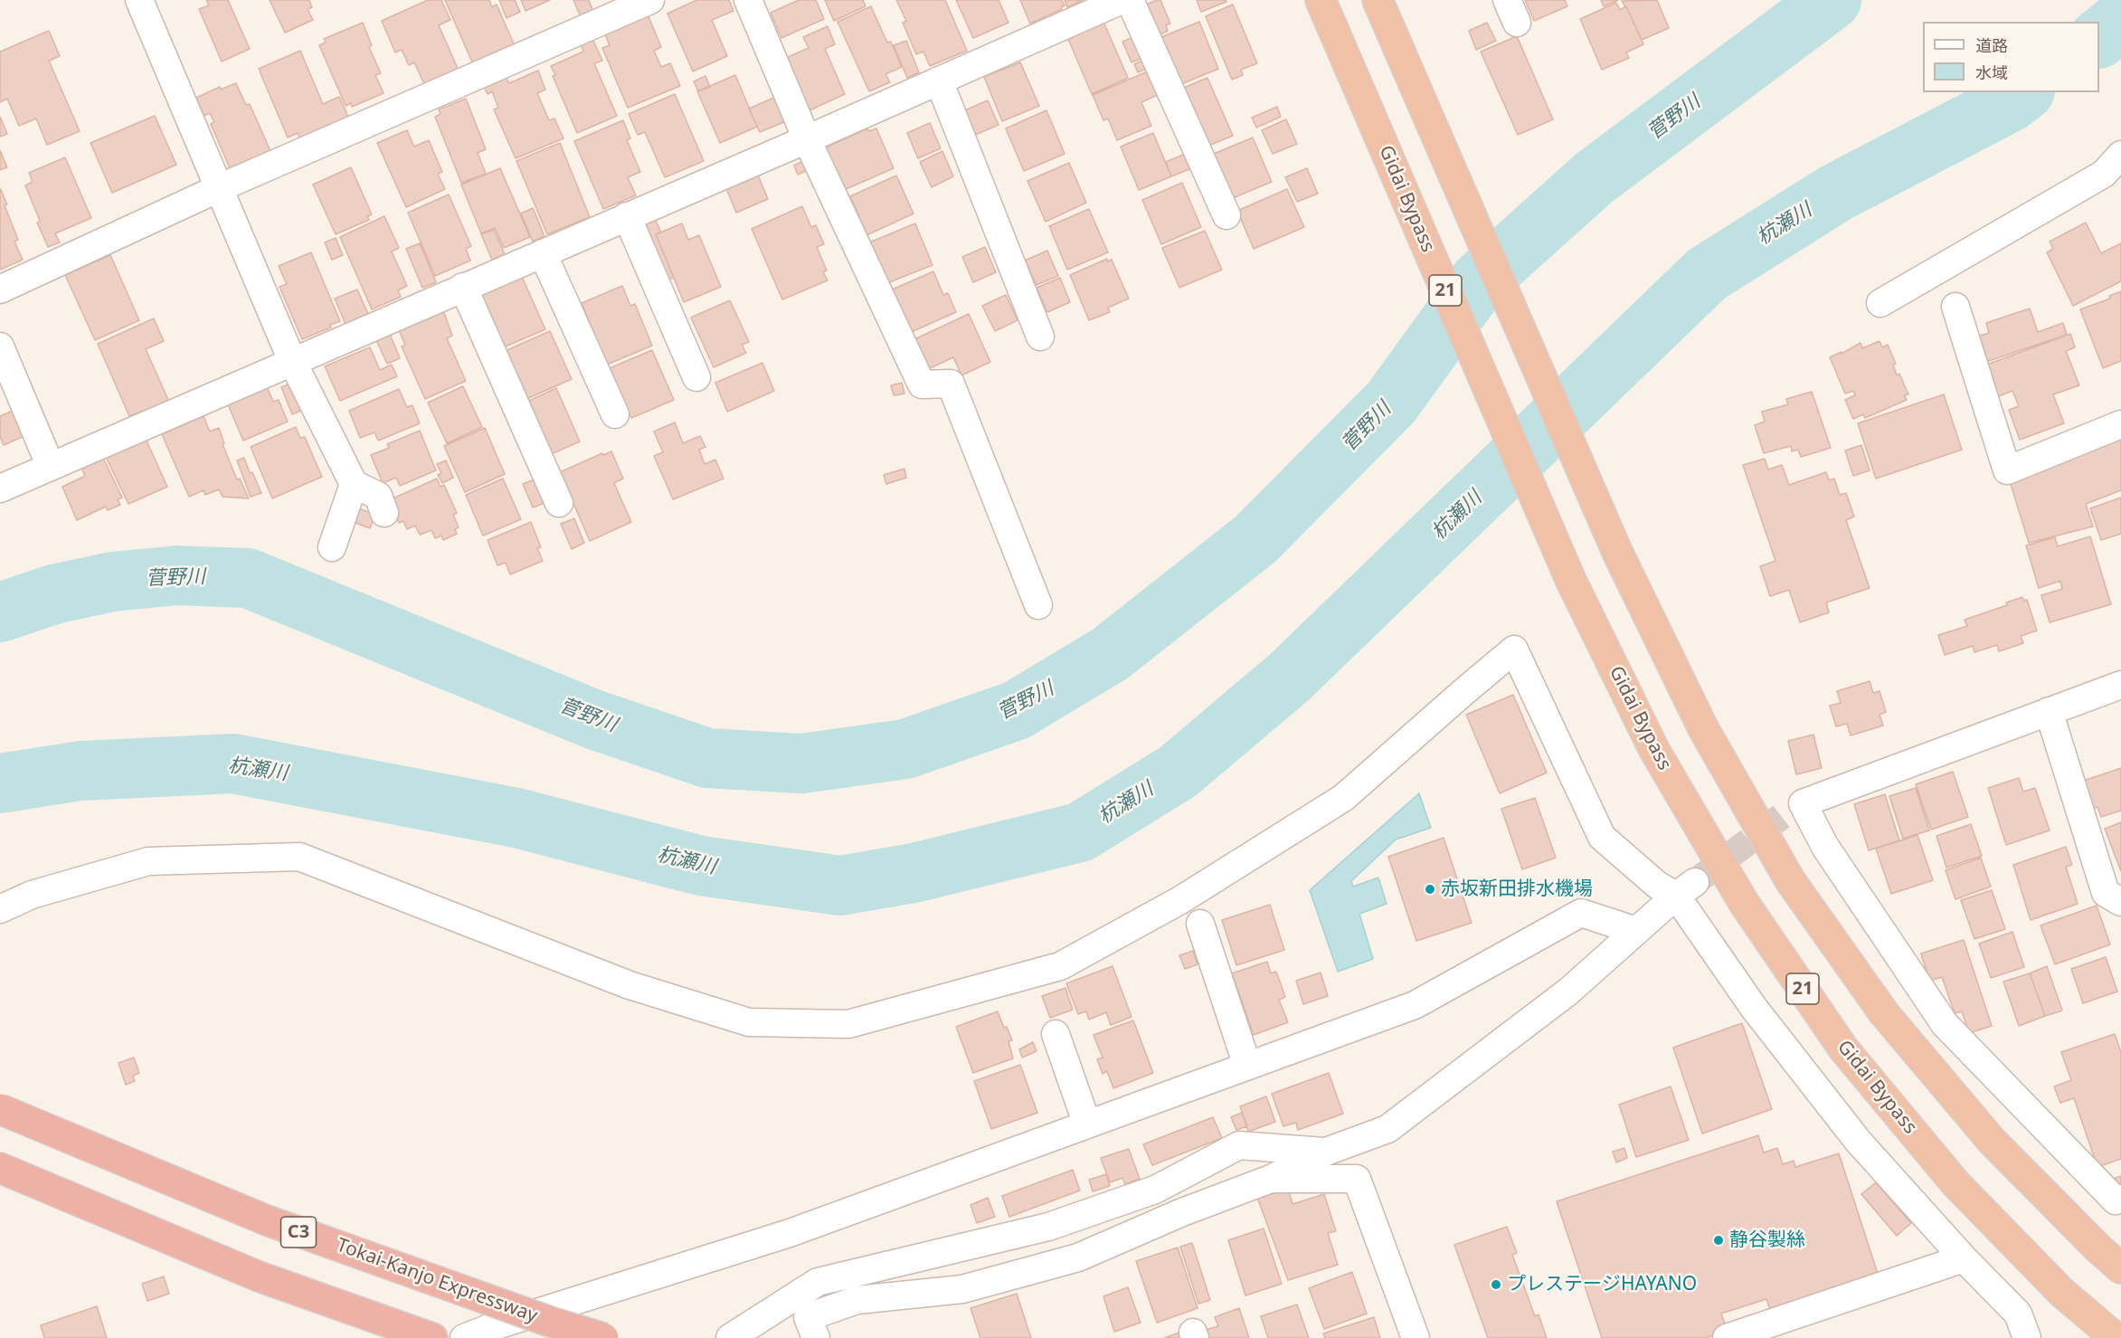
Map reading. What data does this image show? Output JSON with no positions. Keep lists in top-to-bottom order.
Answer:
{
  "streets": {
    "highway": [
      "Gidai Bypass",
      "21",
      "C3",
      "Tokai-Kanjo Expressway"
    ]
  },
  "water": ["菅野川", "杭瀬川"],
  "places": ["赤坂新田排水機場", "静谷製絲", "プレステージHAYANO"],
  "legend": ["道路", "水域"]
}
